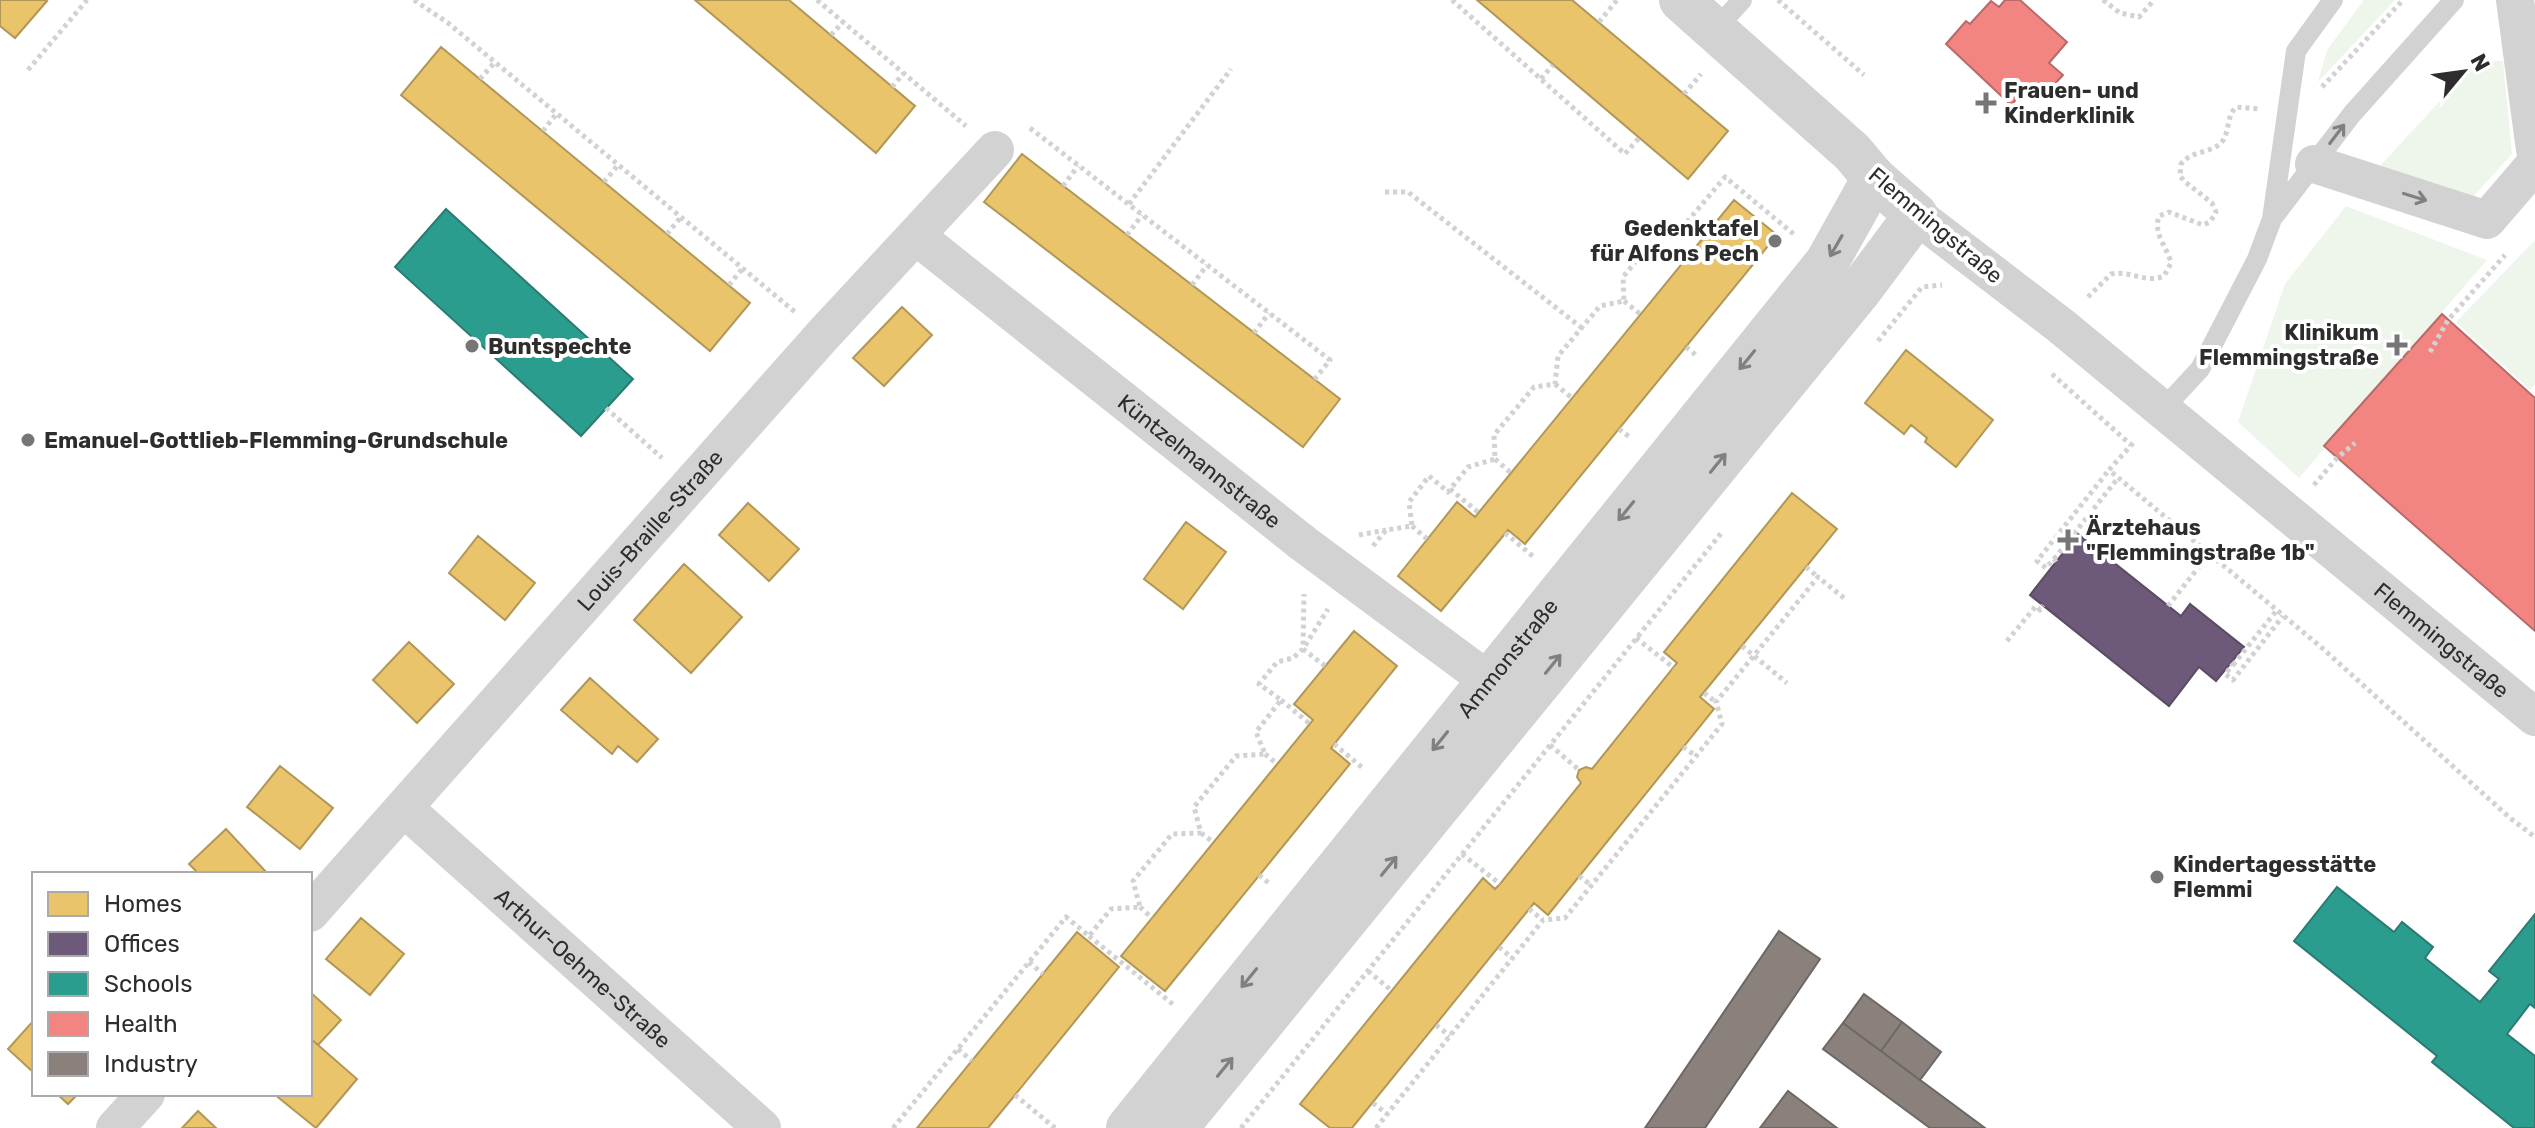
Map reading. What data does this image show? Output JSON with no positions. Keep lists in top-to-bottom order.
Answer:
{
  "streets": {
    "street": [
      "Flemmingstraße",
      "Küntzelmannstraße",
      "Louis-Braille-Straße",
      "Ammonstraße",
      "Arthur-Oehme-Straße"
    ]
  },
  "crossings": [
    ["Flemmingstraße", "Ammonstraße"],
    ["Küntzelmannstraße", "Louis-Braille-Straße"],
    ["Küntzelmannstraße", "Ammonstraße"],
    ["Louis-Braille-Straße", "Arthur-Oehme-Straße"]
  ],
  "places": {
    "health": ["Frauen- und Kinderklinik", "Klinikum Flemmingstraße", "Ärztehaus \"Flemmingstraße 1b\""],
    "other": [
      "Gedenktafel für Alfons Pech",
      "Buntspechte",
      "Emanuel-Gottlieb-Flemming-Grundschule",
      "Kindertagesstätte Flemmi"
    ]
  },
  "legend": [
    "Homes",
    "Offices",
    "Schools",
    "Health",
    "Industry"
  ],
  "north": "top right"
}
